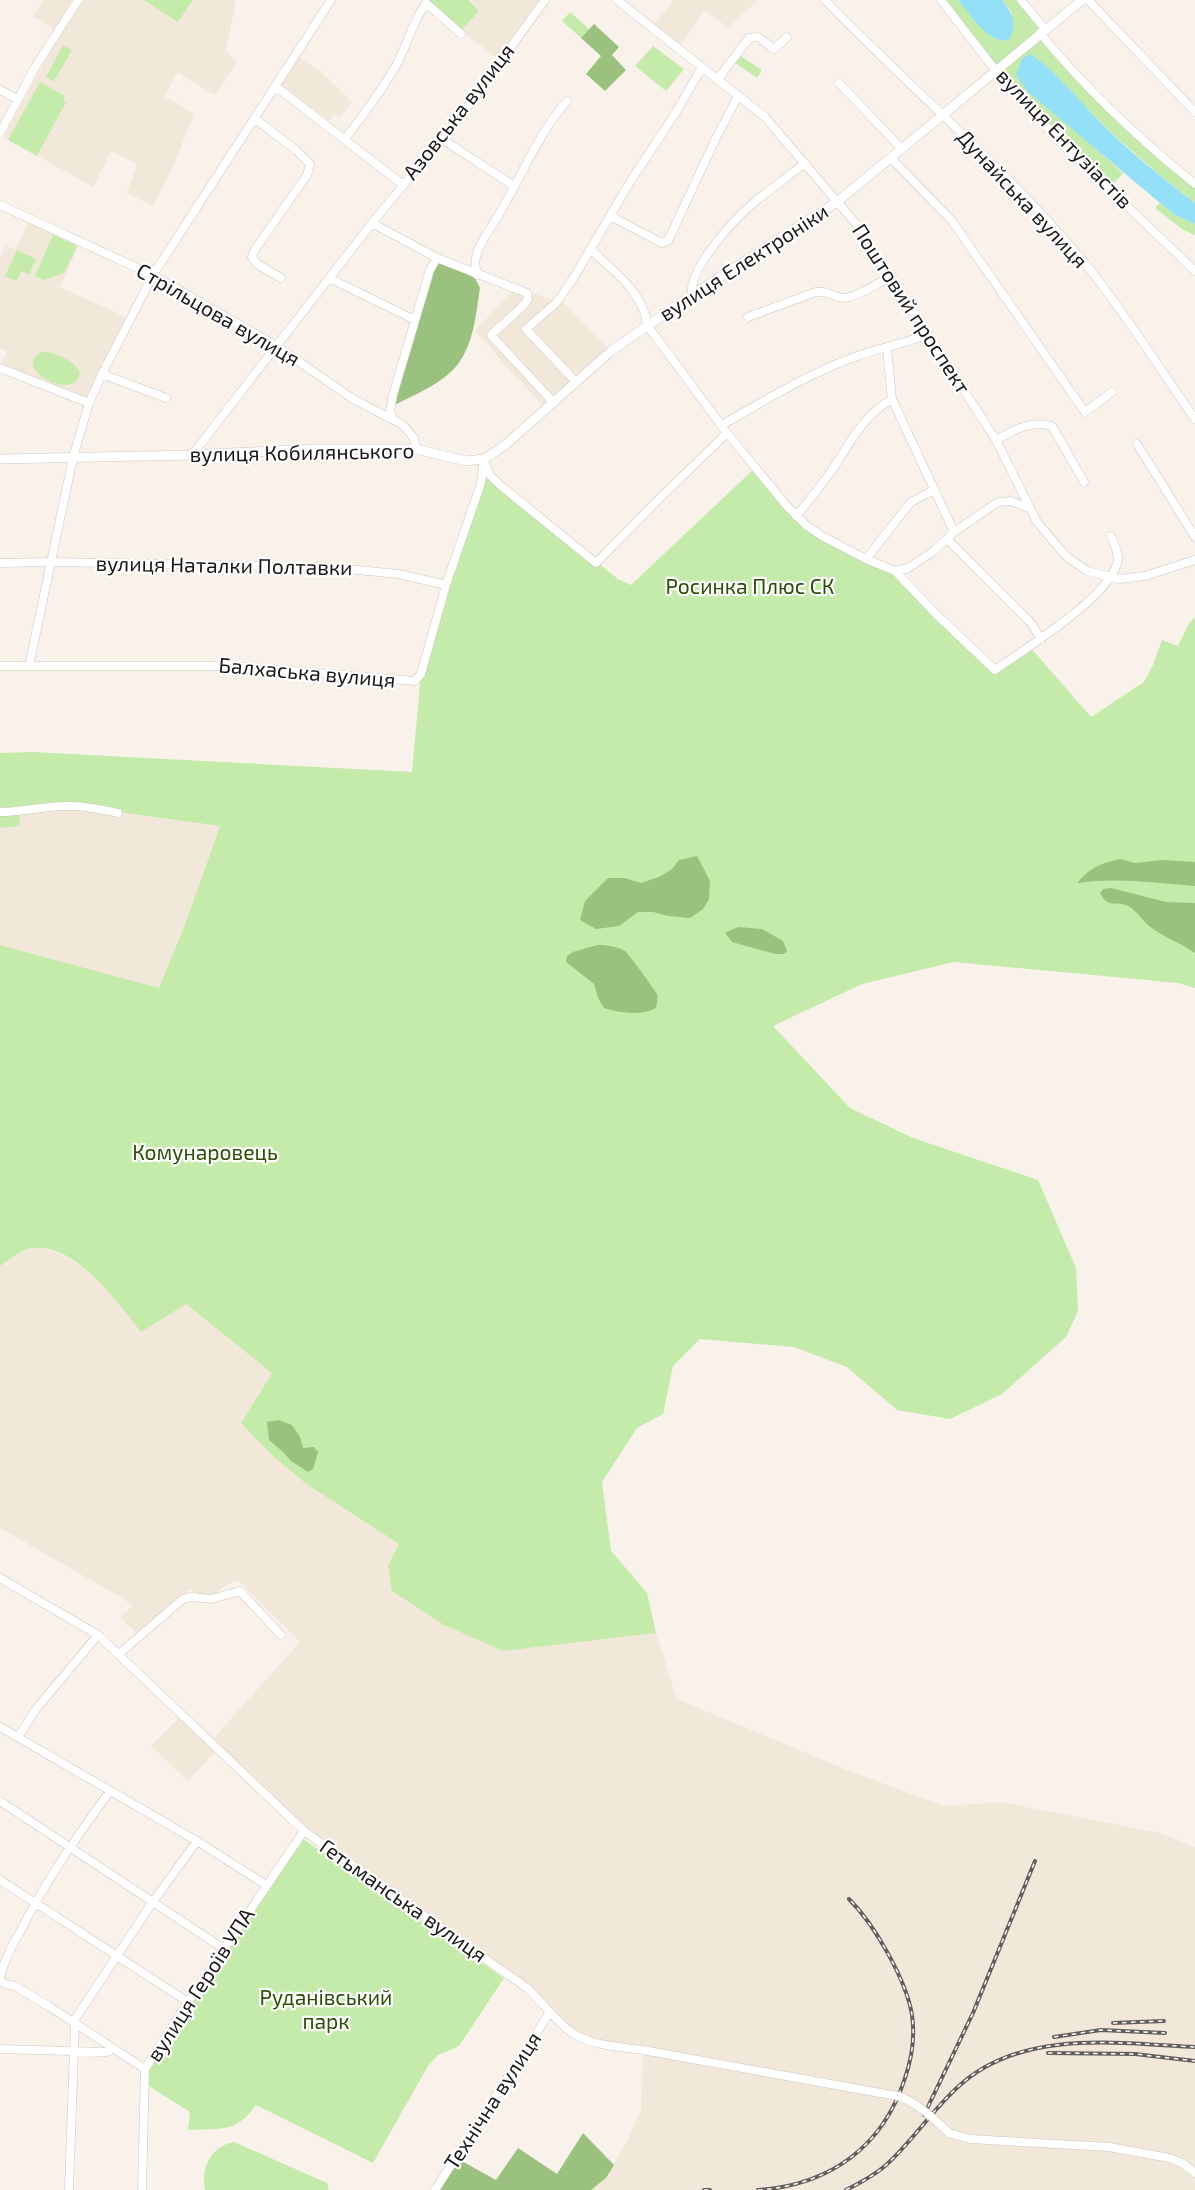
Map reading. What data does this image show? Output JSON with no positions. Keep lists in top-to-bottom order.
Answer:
{
  "streets": {
    "main road": ["вулиця Електроніки", "вулиця Кобилянського"],
    "street": [
      "Азовська вулиця",
      "вулиця Ентузіастів",
      "Дунайська вулиця",
      "Поштовий проспект",
      "Стрільцова вулиця",
      "вулиця Наталки Полтавки",
      "Балхаська вулиця",
      "Гетьманська вулиця",
      "вулиця Героїв УПА",
      "Технічна вулиця"
    ]
  },
  "crossings": [
    ["Азовська вулиця", "Стрільцова вулиця"],
    ["Азовська вулиця", "вулиця Кобилянського"],
    ["вулиця Ентузіастів", "вулиця Електроніки"],
    ["Дунайська вулиця", "вулиця Електроніки"],
    ["вулиця Електроніки", "Поштовий проспект"],
    ["вулиця Електроніки", "вулиця Кобилянського"],
    ["вулиця Електроніки", "Балхаська вулиця"],
    ["Стрільцова вулиця", "вулиця Кобилянського"],
    ["вулиця Кобилянського", "Балхаська вулиця"],
    ["вулиця Наталки Полтавки", "Балхаська вулиця"],
    ["Гетьманська вулиця", "вулиця Героїв УПА"],
    ["Гетьманська вулиця", "Технічна вулиця"]
  ],
  "parks": ["Росинка Плюс СК", "Комунаровець", "Руданівський парк"]
}
